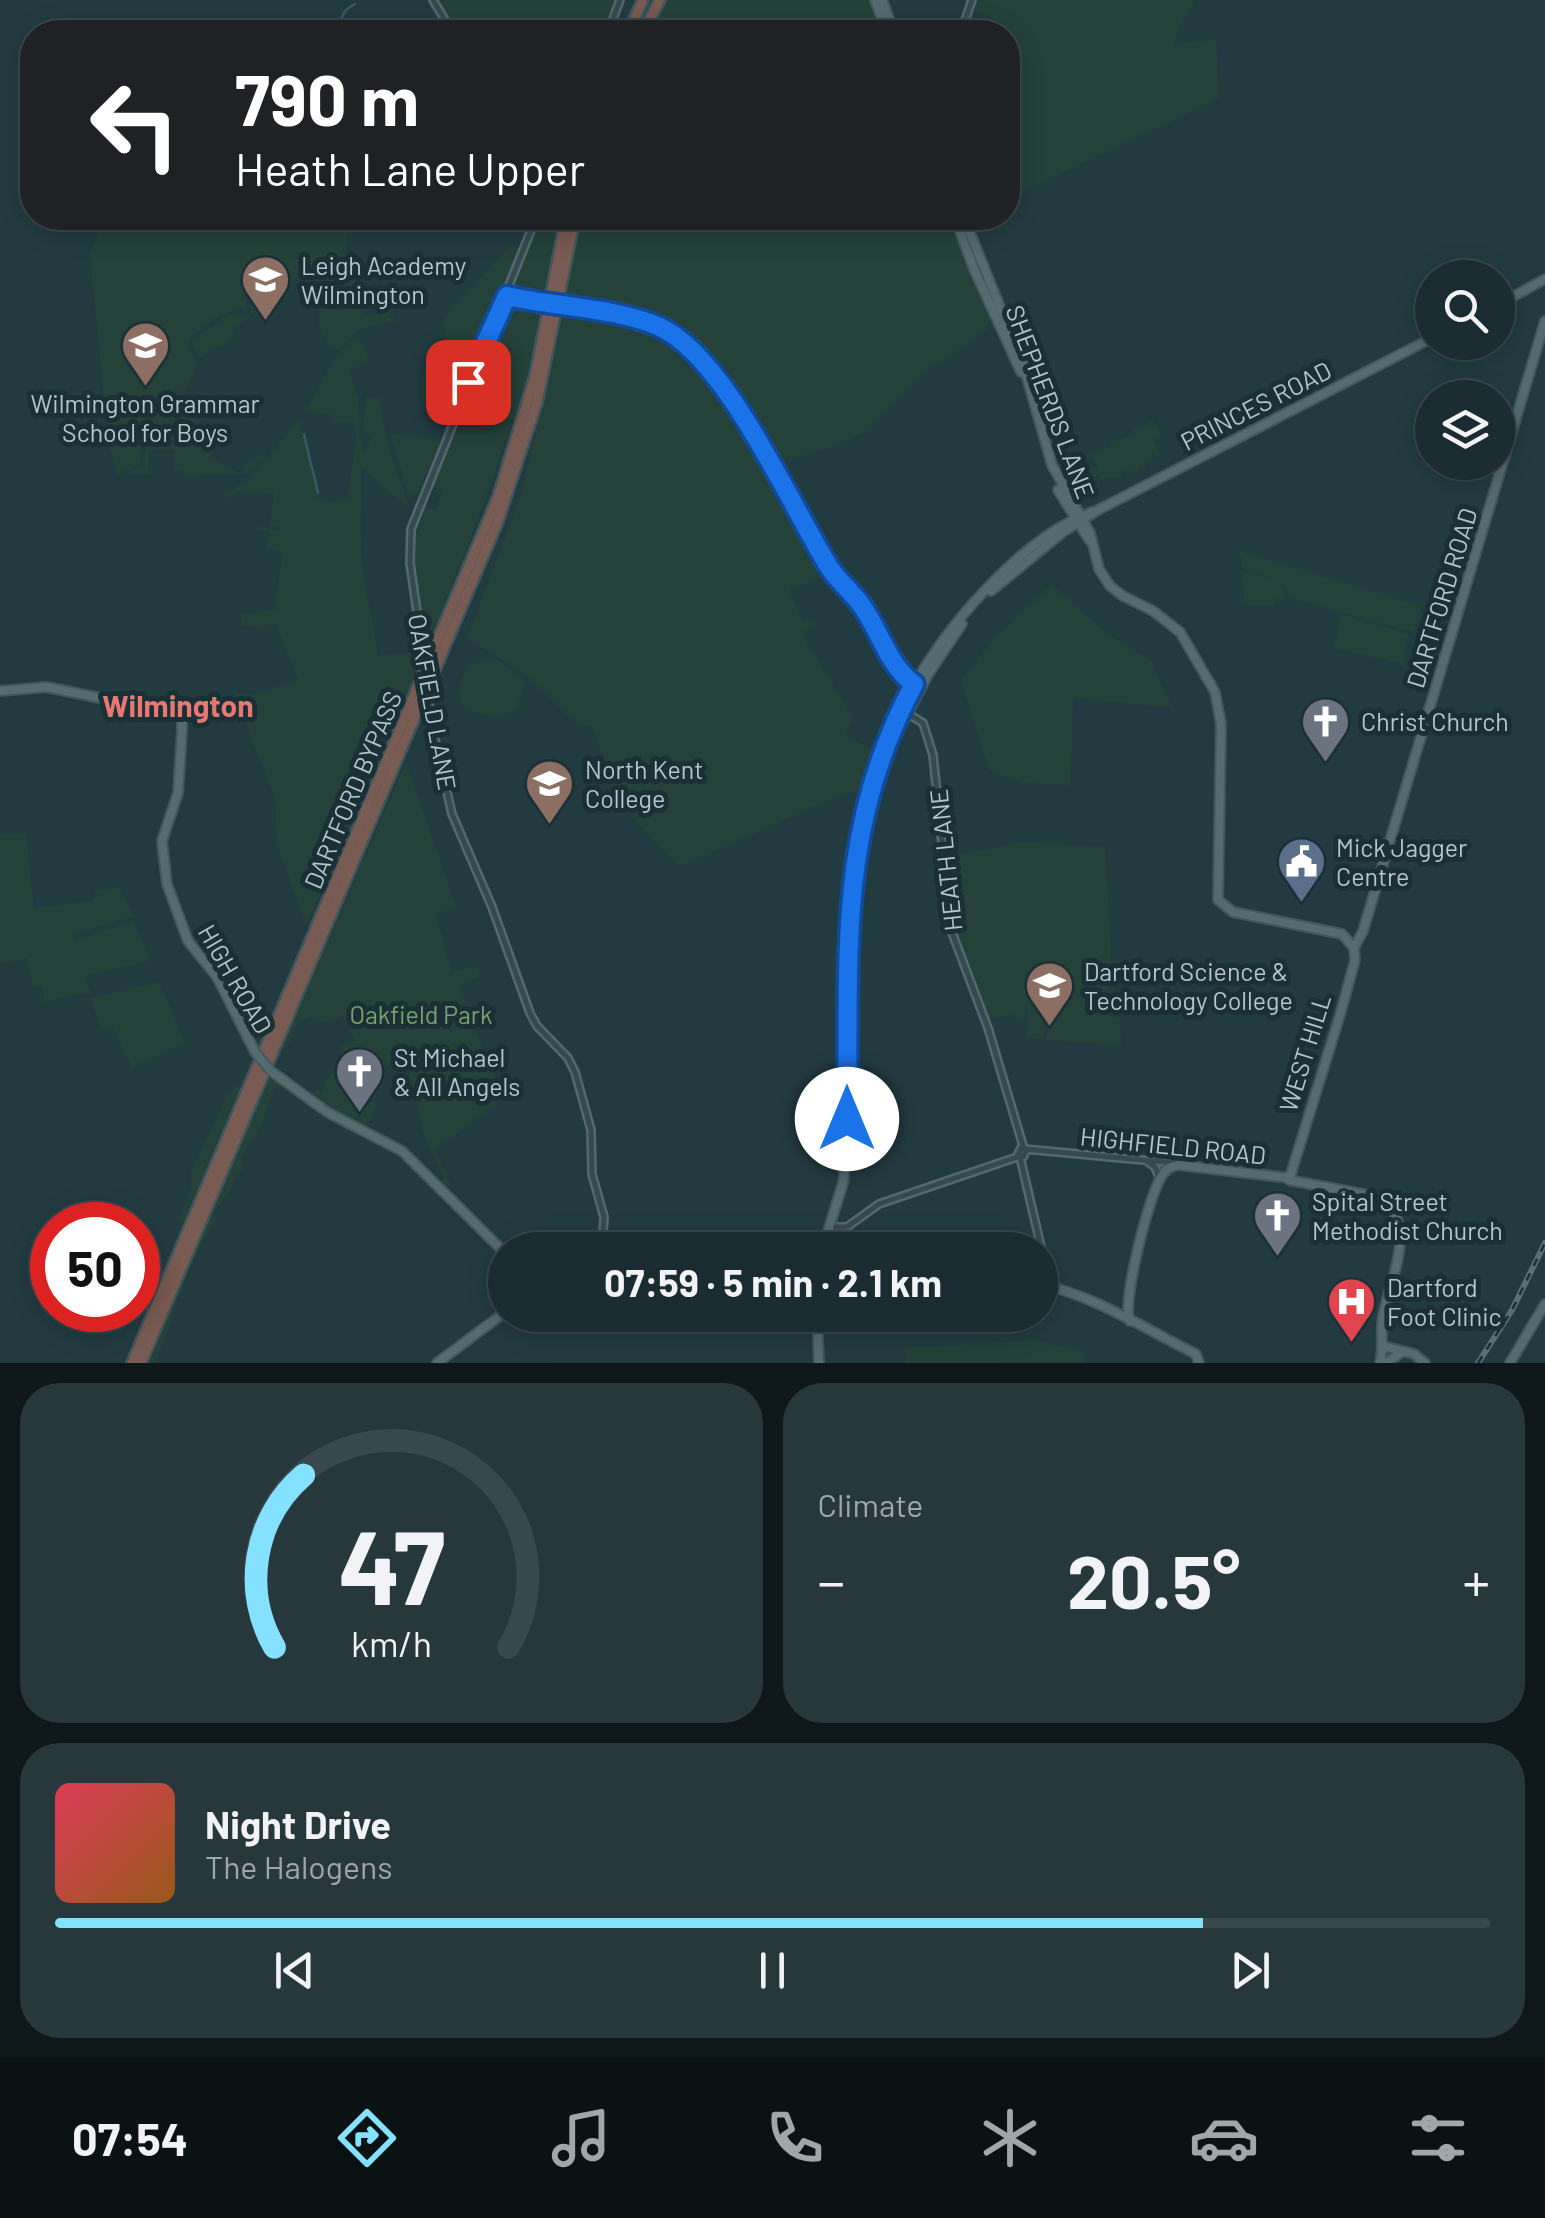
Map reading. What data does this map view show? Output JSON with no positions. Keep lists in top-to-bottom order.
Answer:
{
  "streets": {
    "highway": ["DARTFORD BYPASS"],
    "main road": [
      "SHEPHERDS LANE",
      "PRINCES ROAD",
      "DARTFORD ROAD",
      "HIGH ROAD",
      "WEST HILL",
      "HIGHFIELD ROAD"
    ],
    "street": ["OAKFIELD LANE", "HEATH LANE"]
  },
  "crossings": [
    ["SHEPHERDS LANE", "PRINCES ROAD"],
    ["SHEPHERDS LANE", "DARTFORD ROAD"],
    ["SHEPHERDS LANE", "WEST HILL"],
    ["PRINCES ROAD", "HEATH LANE"],
    ["DARTFORD ROAD", "WEST HILL"],
    ["HEATH LANE", "HIGHFIELD ROAD"],
    ["WEST HILL", "HIGHFIELD ROAD"]
  ],
  "districts": ["Wilmington"],
  "parks": ["Oakfield Park"],
  "places": {
    "school or university": [
      "Leigh Academy Wilmington",
      "Wilmington Grammar School for Boys",
      "North Kent College",
      "Dartford Science & Technology College"
    ],
    "church": ["Christ Church", "St Michael & All Angels", "Spital Street Methodist Church"],
    "public building": ["Mick Jagger Centre"],
    "hospital": ["Dartford Foot Clinic"]
  },
  "page": {
    "turn": ["790 m", "Heath Lane Upper"],
    "limit": "50",
    "trip": "07:59 · 5 min · 2.1 km",
    "tile": "Climate",
    "heat": ["−", "20.5°", "+"],
    "song": ["Night Drive", "The Halogens"],
    "tabs": "07:54",
    "gauge": ["47", "km/h"]
  }
}
